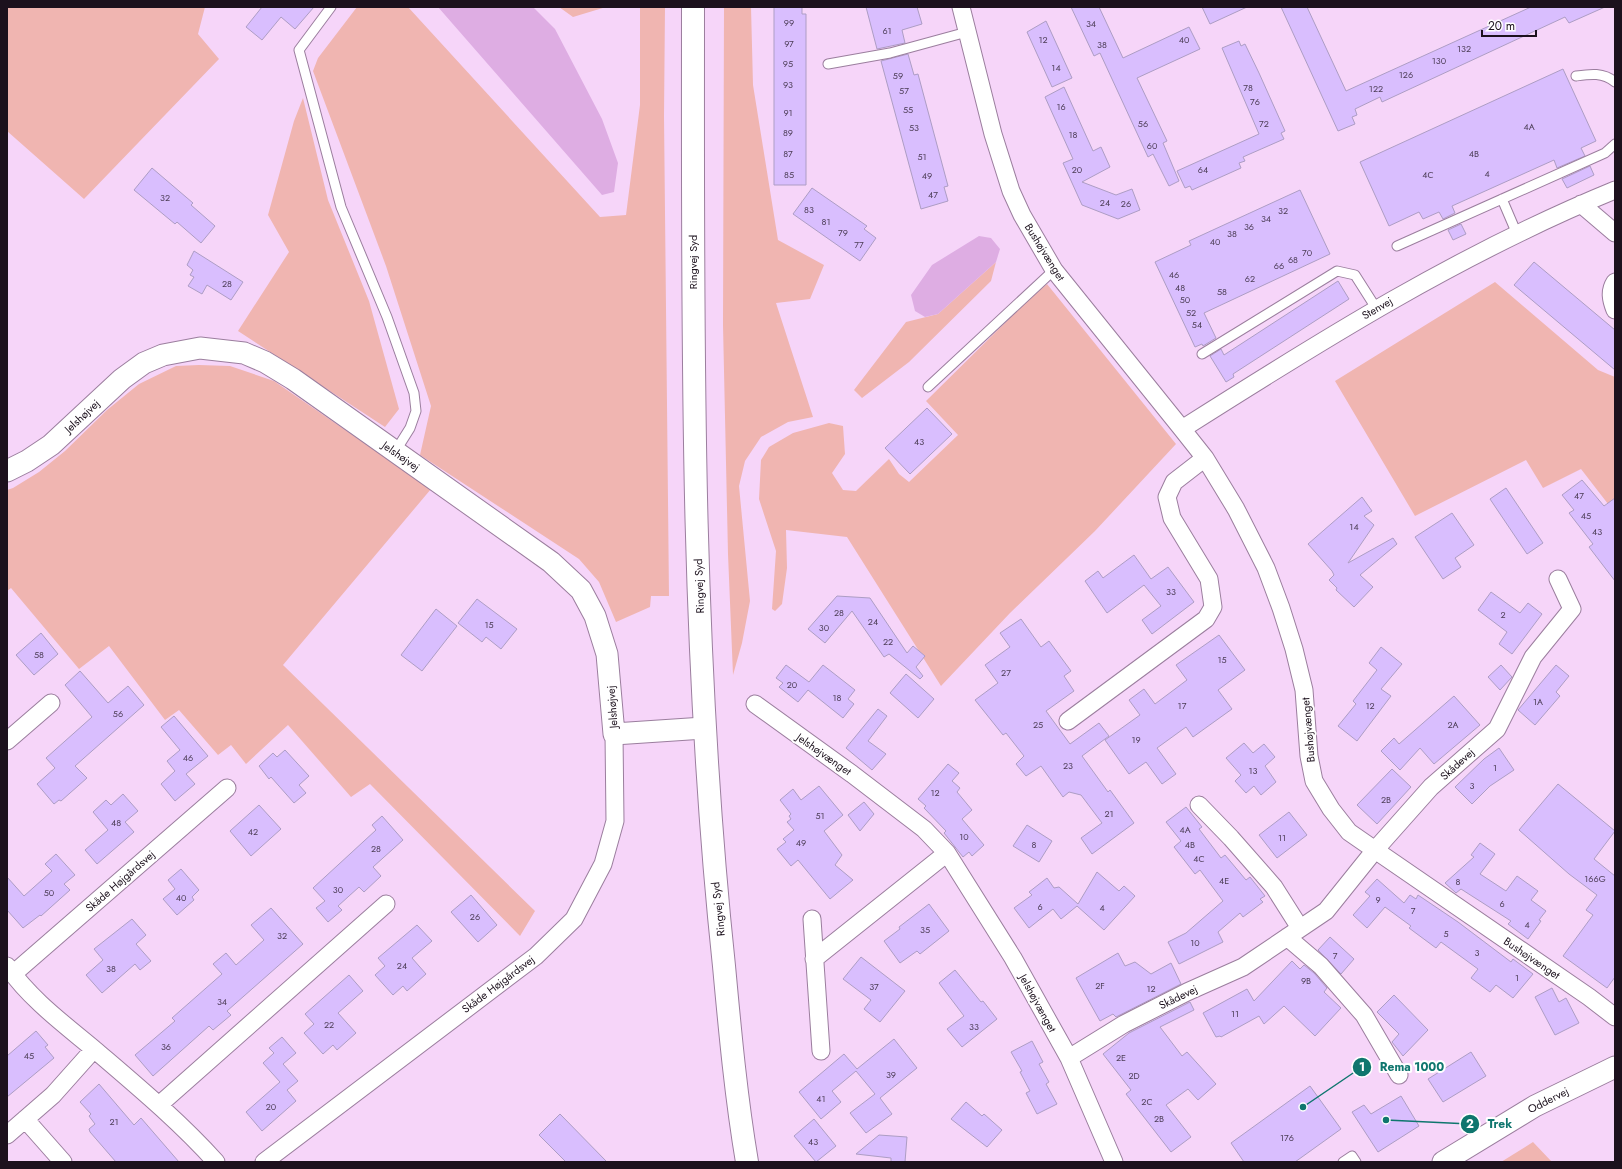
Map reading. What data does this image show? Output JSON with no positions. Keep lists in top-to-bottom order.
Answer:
{
  "streets": {
    "main road": ["Ringvej Syd"],
    "street": [
      "Bushøjvænget",
      "Stenvej",
      "Jelshøjvej",
      "Jelshøjvænget",
      "Skådevej",
      "Skåde Højgårdsvej",
      "Oddervej"
    ]
  },
  "crossings": [
    ["Bushøjvænget", "Stenvej"],
    ["Bushøjvænget", "Skådevej"],
    ["Ringvej Syd", "Jelshøjvej"],
    ["Jelshøjvej", "Skåde Højgårdsvej"],
    ["Jelshøjvænget", "Skådevej"]
  ],
  "places": ["Rema 1000", "Trek"],
  "house_numbers": [
    "99",
    "34",
    "61",
    "12",
    "40",
    "97",
    "38",
    "132",
    "130",
    "95",
    "14",
    "126",
    "59",
    "93",
    "78",
    "122",
    "57",
    "76",
    "16",
    "55",
    "91",
    "56",
    "72",
    "4A",
    "53",
    "89",
    "18",
    "60",
    "87",
    "4B",
    "51",
    "20",
    "64",
    "4",
    "85",
    "4C",
    "49",
    "47",
    "32",
    "24",
    "26",
    "83",
    "32",
    "34",
    "81",
    "36",
    "79",
    "38",
    "40",
    "77",
    "70",
    "68",
    "66",
    "46",
    "62",
    "28",
    "48",
    "58",
    "50",
    "52",
    "54",
    "43",
    "47",
    "45",
    "14",
    "43",
    "33",
    "28",
    "2",
    "24",
    "15",
    "30",
    "22",
    "58",
    "15",
    "27",
    "20",
    "18",
    "1A",
    "17",
    "12",
    "56",
    "25",
    "2A",
    "19",
    "46",
    "23",
    "1",
    "13",
    "3",
    "12",
    "2B",
    "21",
    "51",
    "48",
    "4A",
    "42",
    "10",
    "11",
    "49",
    "8",
    "4B",
    "28",
    "4C",
    "166G",
    "4E",
    "8",
    "30",
    "50",
    "40",
    "9",
    "6",
    "6",
    "4",
    "7",
    "26",
    "4",
    "35",
    "5",
    "32",
    "10",
    "3",
    "7",
    "24",
    "38",
    "1",
    "9B",
    "2F",
    "37",
    "12",
    "34",
    "11",
    "22",
    "33",
    "36",
    "45",
    "2E",
    "39",
    "2D",
    "41",
    "2C",
    "20",
    "2B",
    "21",
    "176",
    "43"
  ],
  "scale_bar": "20 m"
}
